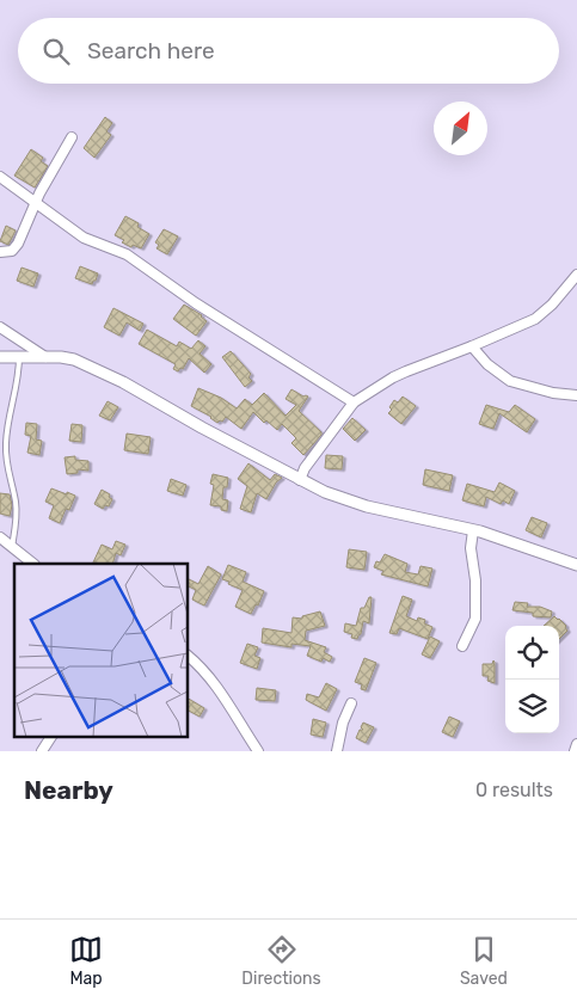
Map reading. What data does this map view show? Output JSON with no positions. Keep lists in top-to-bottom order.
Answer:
{
  "north": "top right",
  "page": {
    "search": "Search here",
    "heading": ["Nearby", "0 results"],
    "nav": ["Map", "Directions", "Saved"]
  }
}
